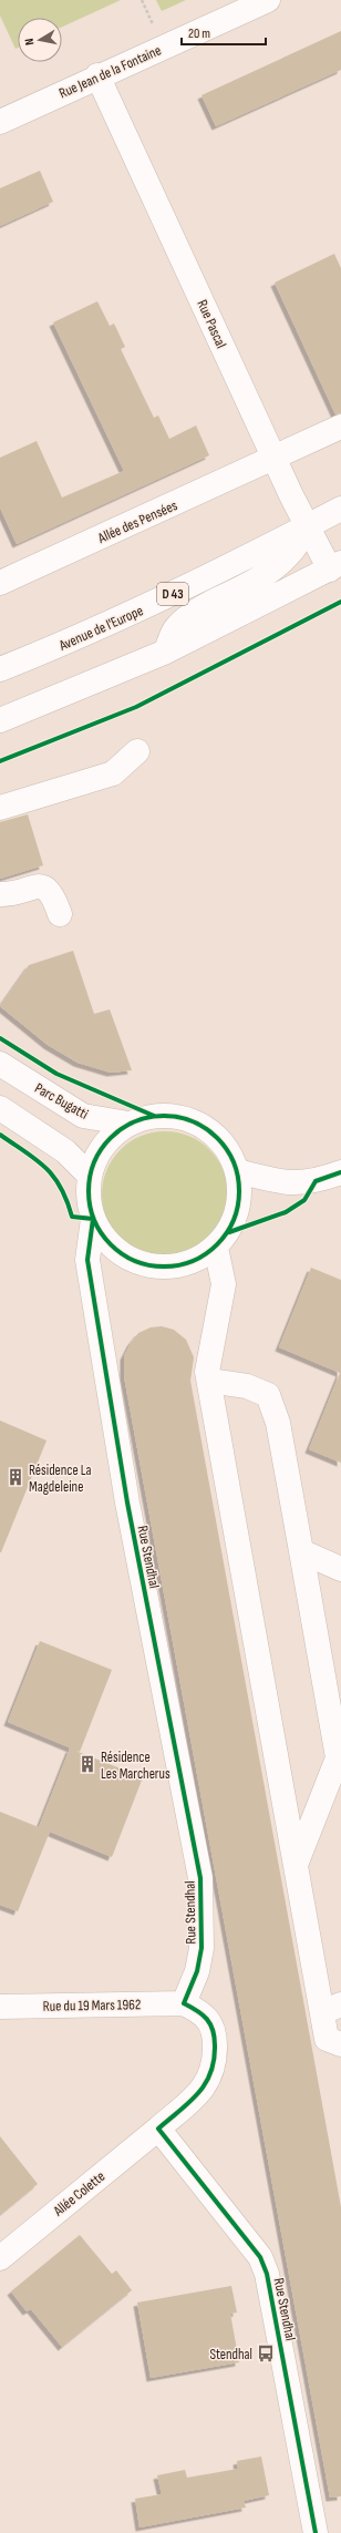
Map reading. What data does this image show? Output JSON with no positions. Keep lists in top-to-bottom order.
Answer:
{
  "streets": {
    "street": [
      "Rue Jean de la Fontaine",
      "Rue Pascal",
      "Allée des Pensées",
      "D 43",
      "Avenue de l'Europe",
      "Parc Bugatti",
      "Rue Stendhal",
      "Rue du 19 Mars 1962",
      "Allée Colette"
    ]
  },
  "crossings": [
    ["Rue Jean de la Fontaine", "Rue Pascal"],
    ["Rue Pascal", "Allée des Pensées"],
    ["Rue Pascal", "Avenue de l'Europe"],
    ["Parc Bugatti", "Rue Stendhal"],
    ["Rue Stendhal", "Rue du 19 Mars 1962"],
    ["Rue Stendhal", "Allée Colette"]
  ],
  "places": {
    "building": ["Résidence La Magdeleine", "Résidence Les Marcherus"],
    "bus stop": ["Stendhal"]
  },
  "scale_bar": "20 m",
  "north": "left"
}
